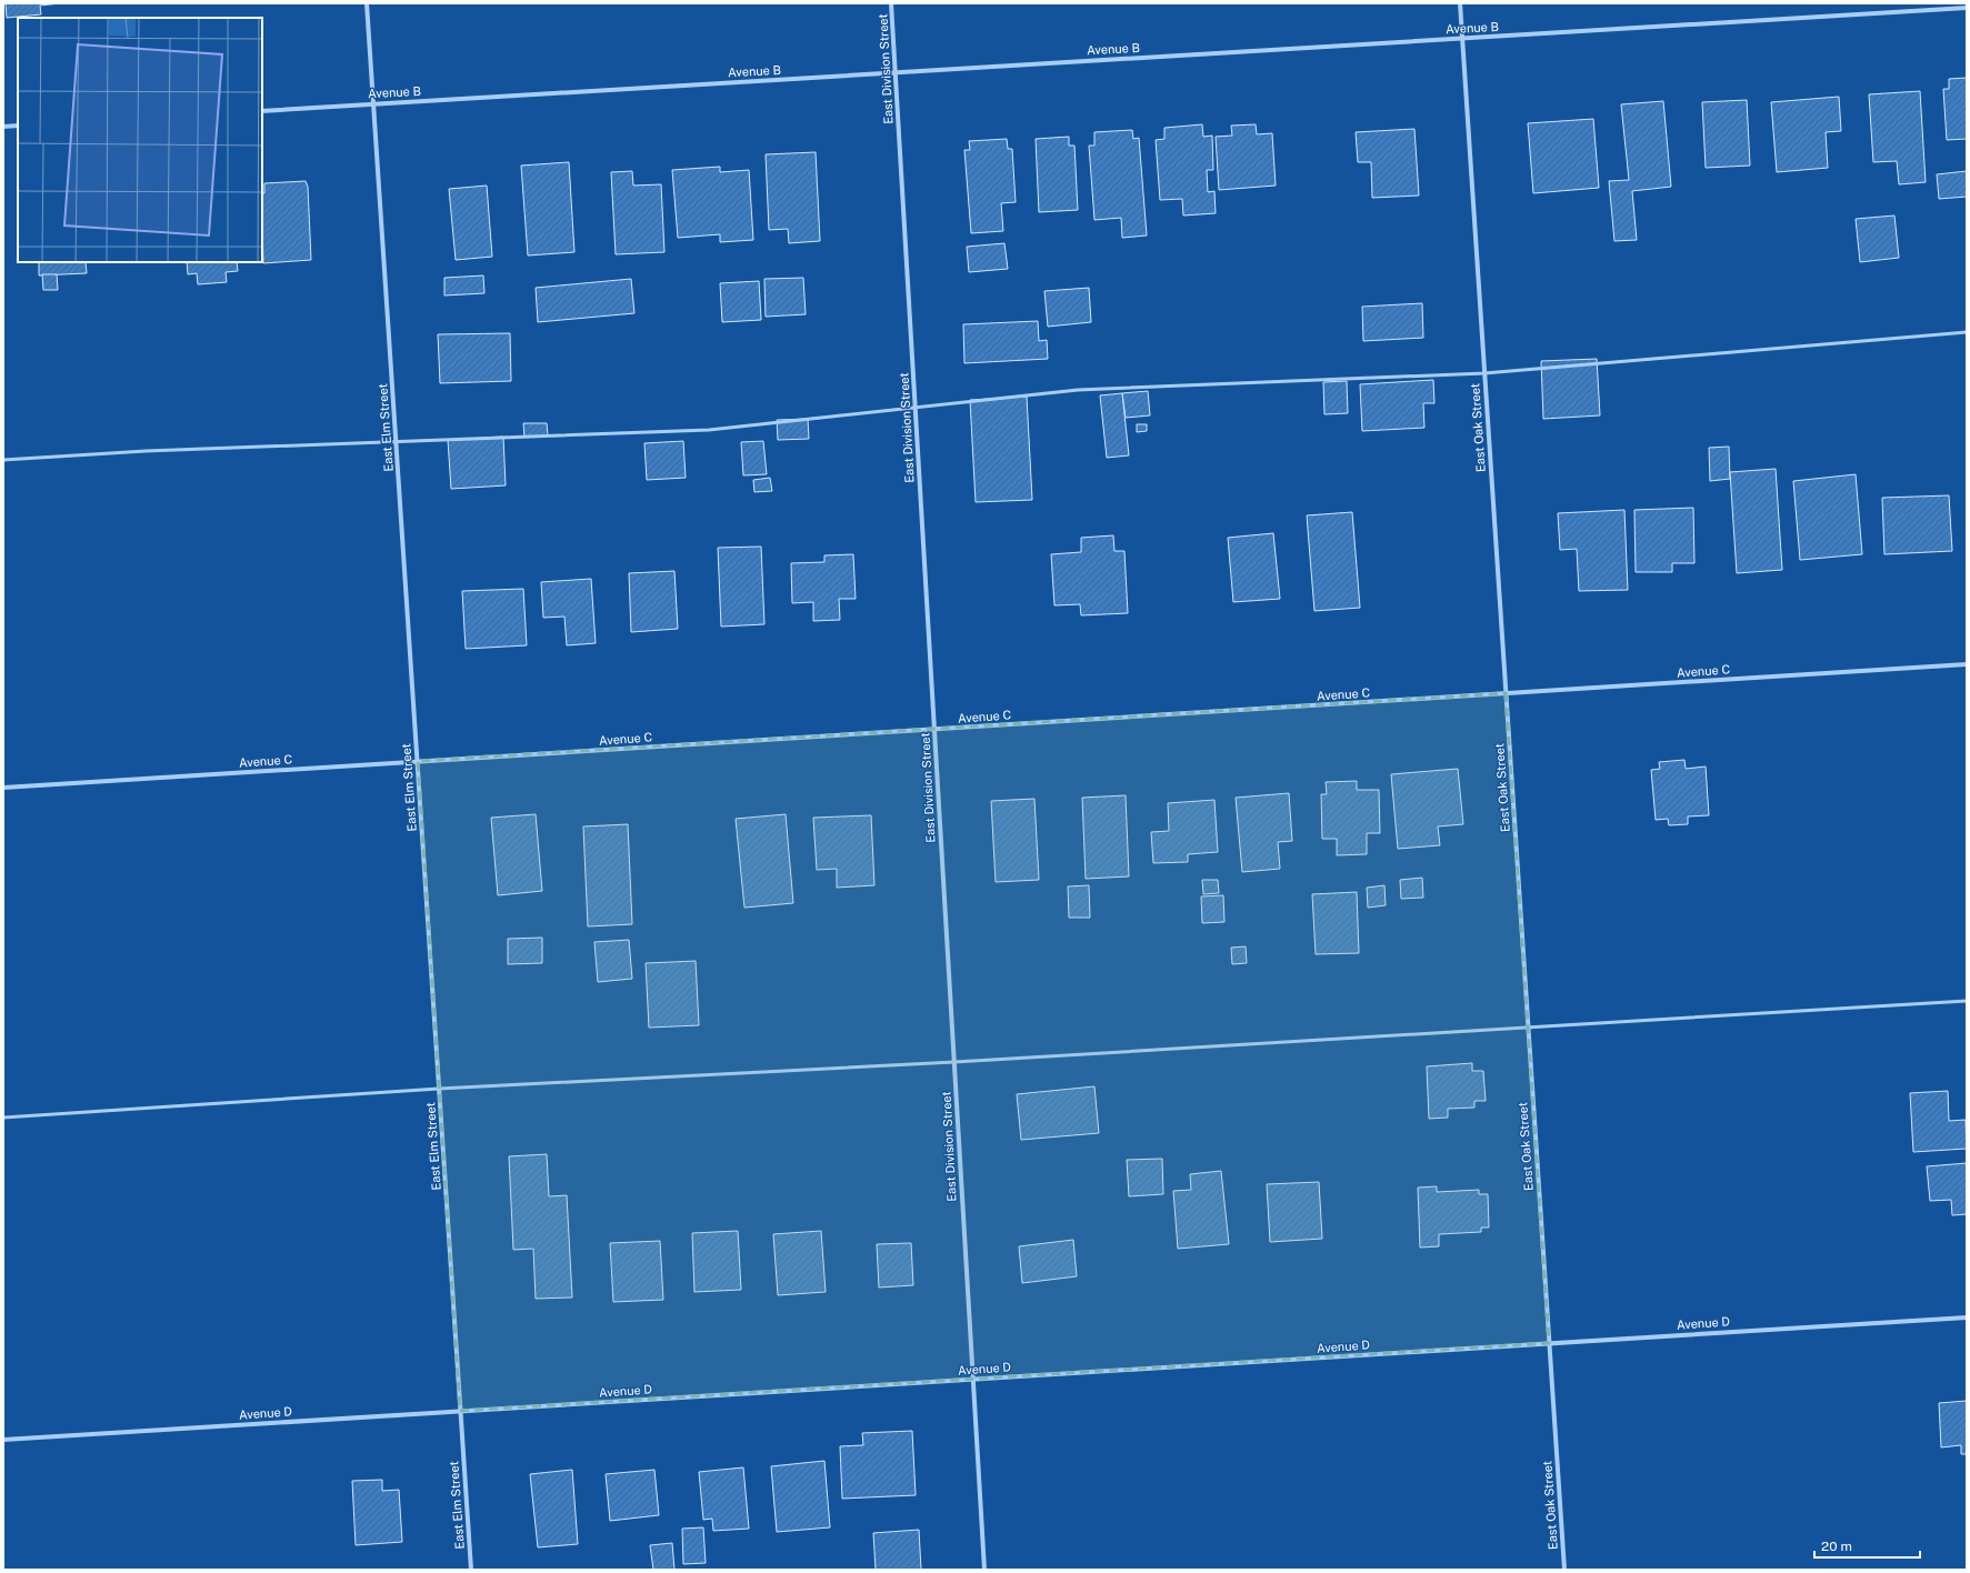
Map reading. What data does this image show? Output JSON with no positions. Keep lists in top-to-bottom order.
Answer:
{
  "streets": {
    "street": [
      "Avenue B",
      "East Division Street",
      "East Elm Street",
      "East Oak Street",
      "Avenue C",
      "Avenue D"
    ]
  },
  "crossings": [
    ["Avenue B", "East Division Street"],
    ["Avenue B", "East Elm Street"],
    ["Avenue B", "East Oak Street"],
    ["East Division Street", "Avenue C"],
    ["East Division Street", "Avenue D"],
    ["East Elm Street", "Avenue C"],
    ["East Elm Street", "Avenue D"],
    ["East Oak Street", "Avenue C"],
    ["East Oak Street", "Avenue D"]
  ],
  "scale_bar": "20 m"
}
